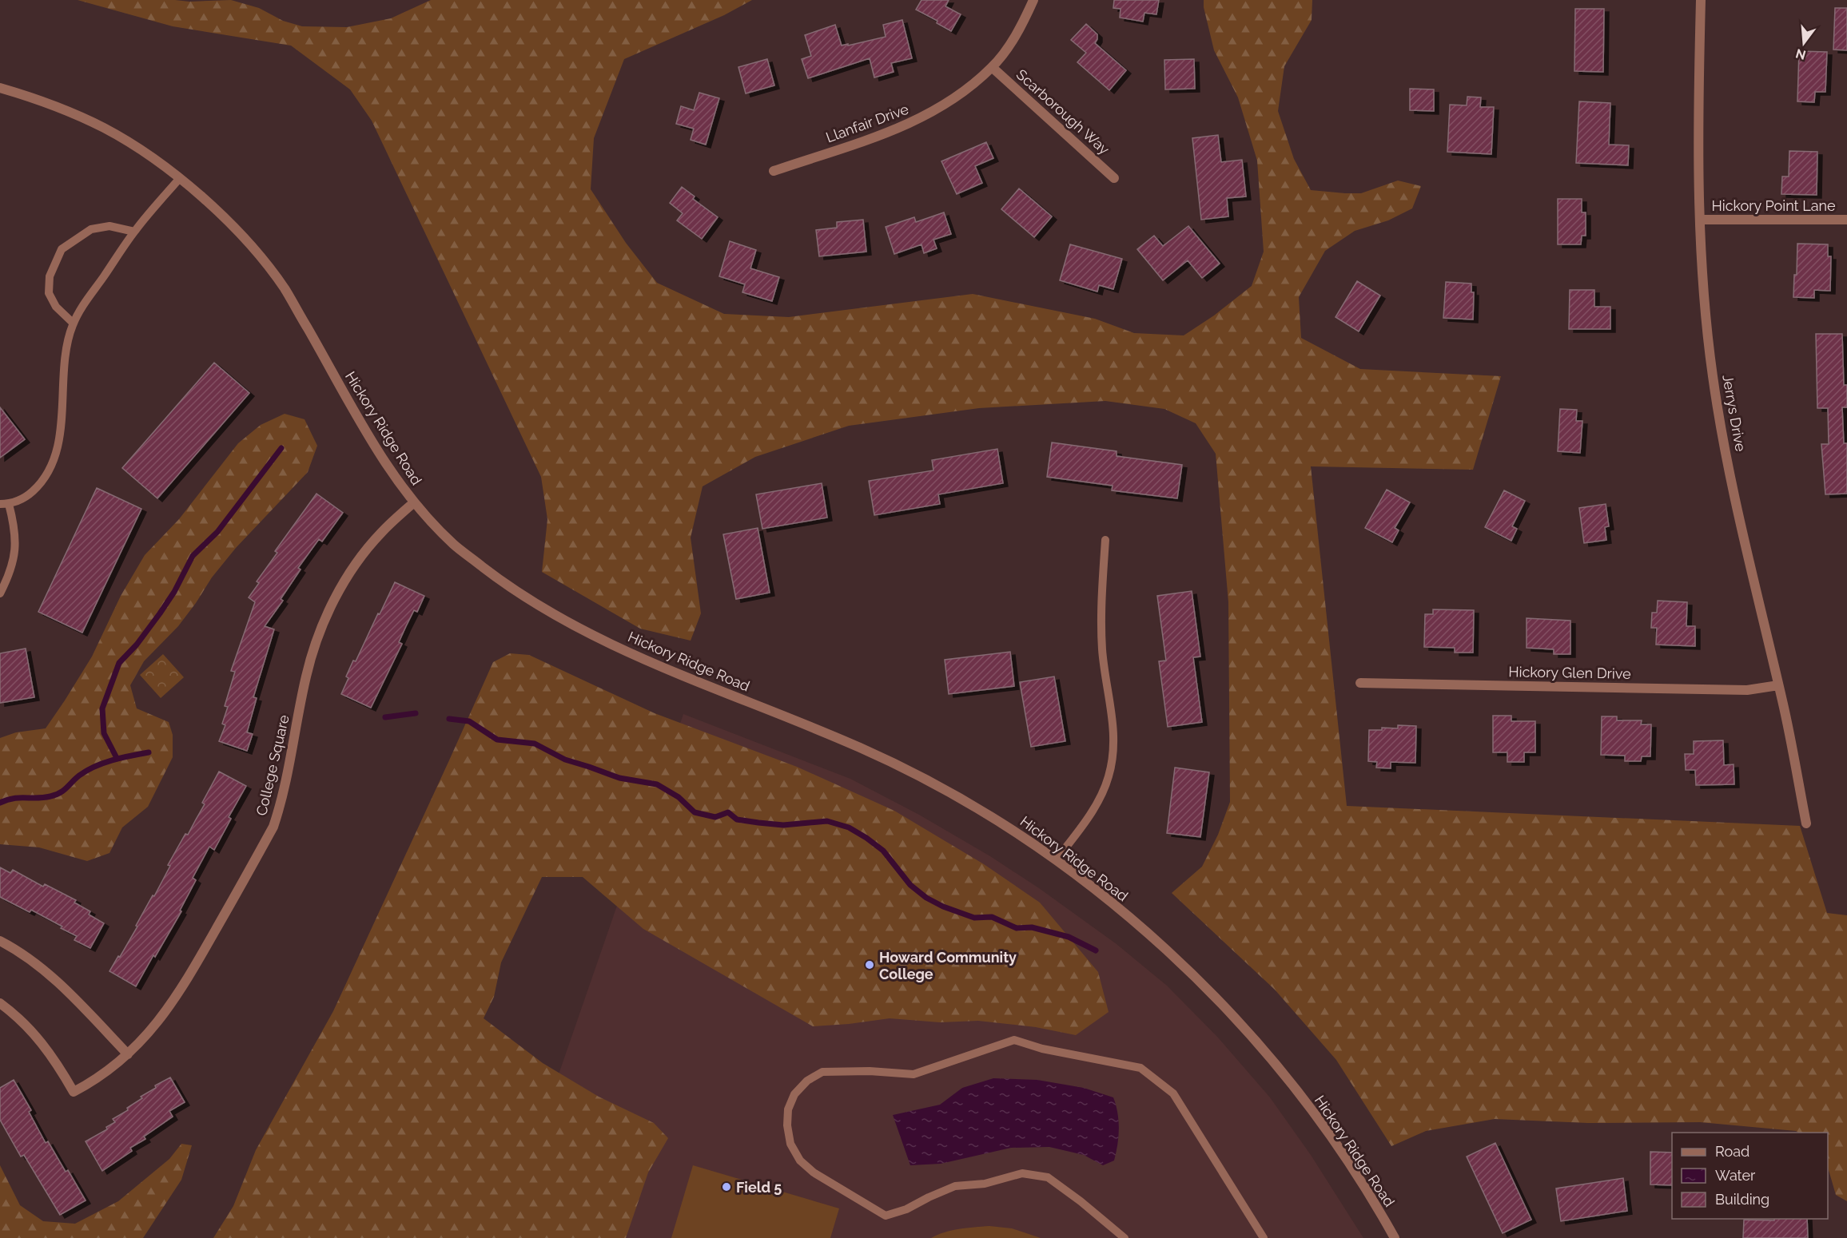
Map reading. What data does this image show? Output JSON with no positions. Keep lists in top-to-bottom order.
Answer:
{
  "streets": {
    "street": [
      "Scarborough Way",
      "Llanfair Drive",
      "Hickory Point Lane",
      "Jerrys Drive",
      "Hickory Ridge Road",
      "Hickory Glen Drive",
      "College Square"
    ]
  },
  "crossings": [
    ["Scarborough Way", "Llanfair Drive"],
    ["Hickory Point Lane", "Jerrys Drive"],
    ["Jerrys Drive", "Hickory Glen Drive"],
    ["Hickory Ridge Road", "College Square"]
  ],
  "places": ["Howard Community College", "Field 5"],
  "legend": ["Road", "Water", "Building"],
  "north": "bottom"
}
